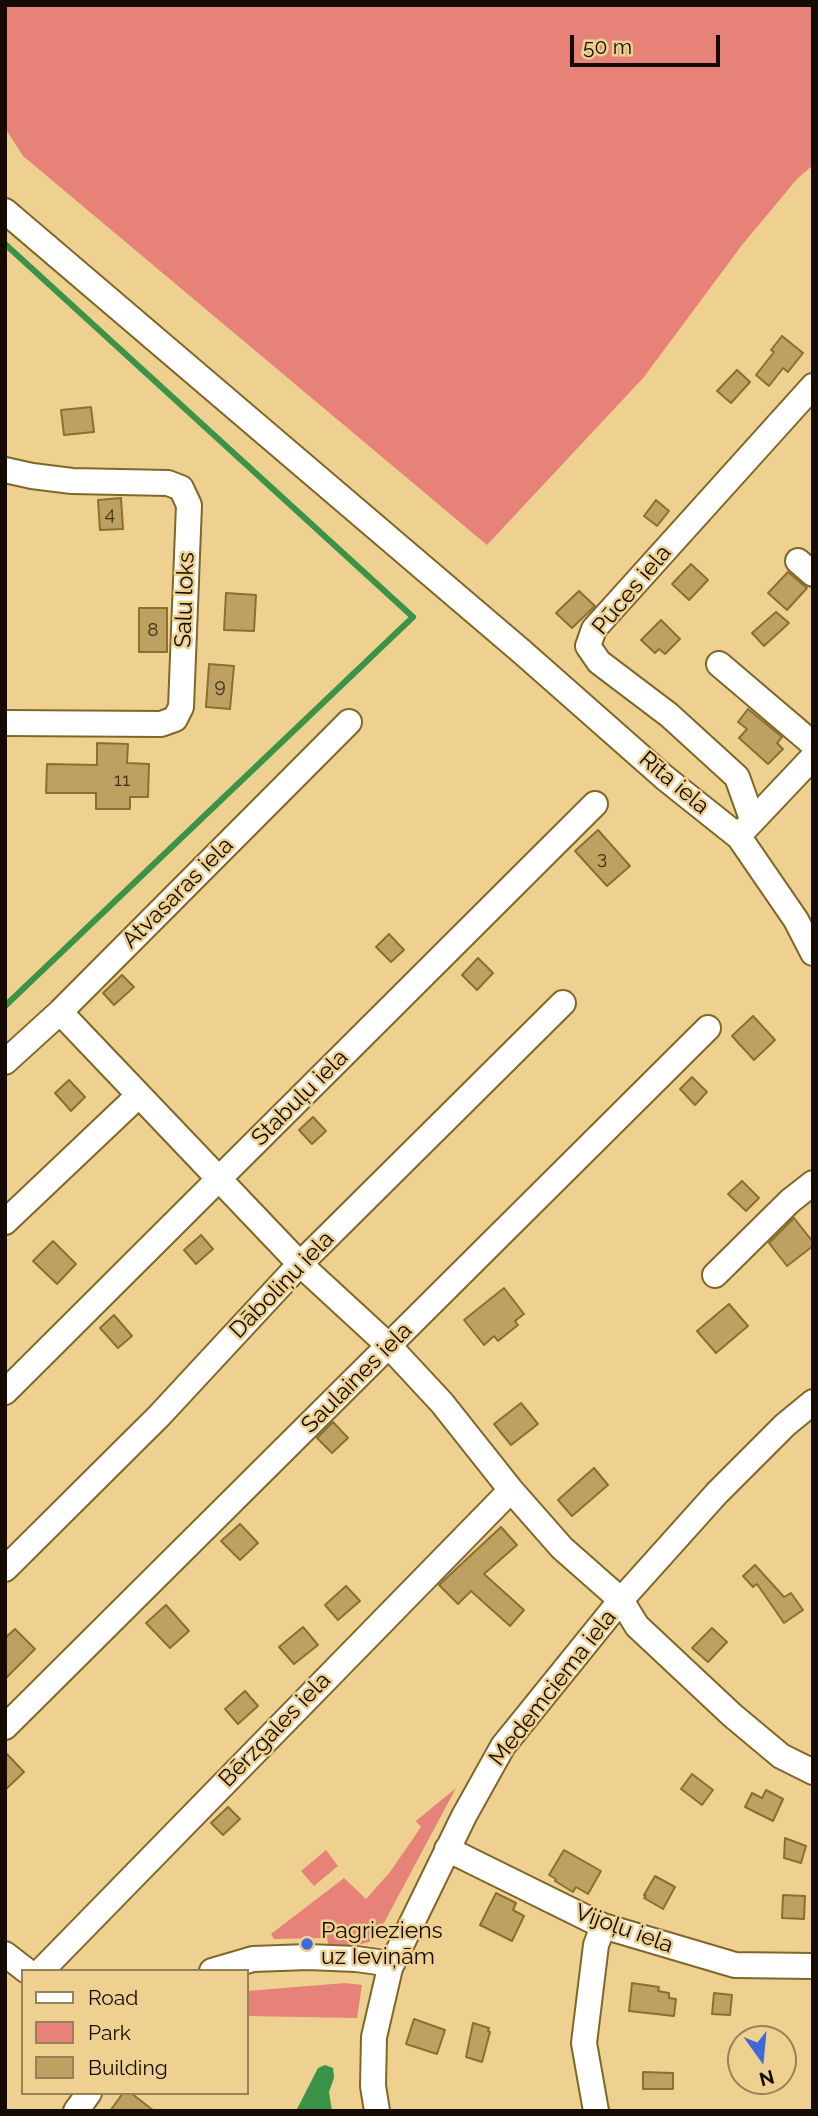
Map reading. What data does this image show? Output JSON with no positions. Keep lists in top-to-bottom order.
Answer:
{
  "streets": {
    "street": [
      "Pūces iela",
      "Salu loks",
      "Rīta iela",
      "Atvasaras iela",
      "Stabuļu iela",
      "Dāboliņu iela",
      "Saulaines iela",
      "Medemciema iela",
      "Bērzgales iela",
      "Vijoļu iela"
    ]
  },
  "crossings": [
    ["Pūces iela", "Rīta iela"],
    ["Medemciema iela", "Vijoļu iela"]
  ],
  "places": ["Pagrieziens uz Ieviņām"],
  "house_numbers": [
    "4",
    "8",
    "9",
    "11",
    "3"
  ],
  "legend": ["Road", "Park", "Building"],
  "scale_bar": "50 m",
  "north": "bottom"
}
